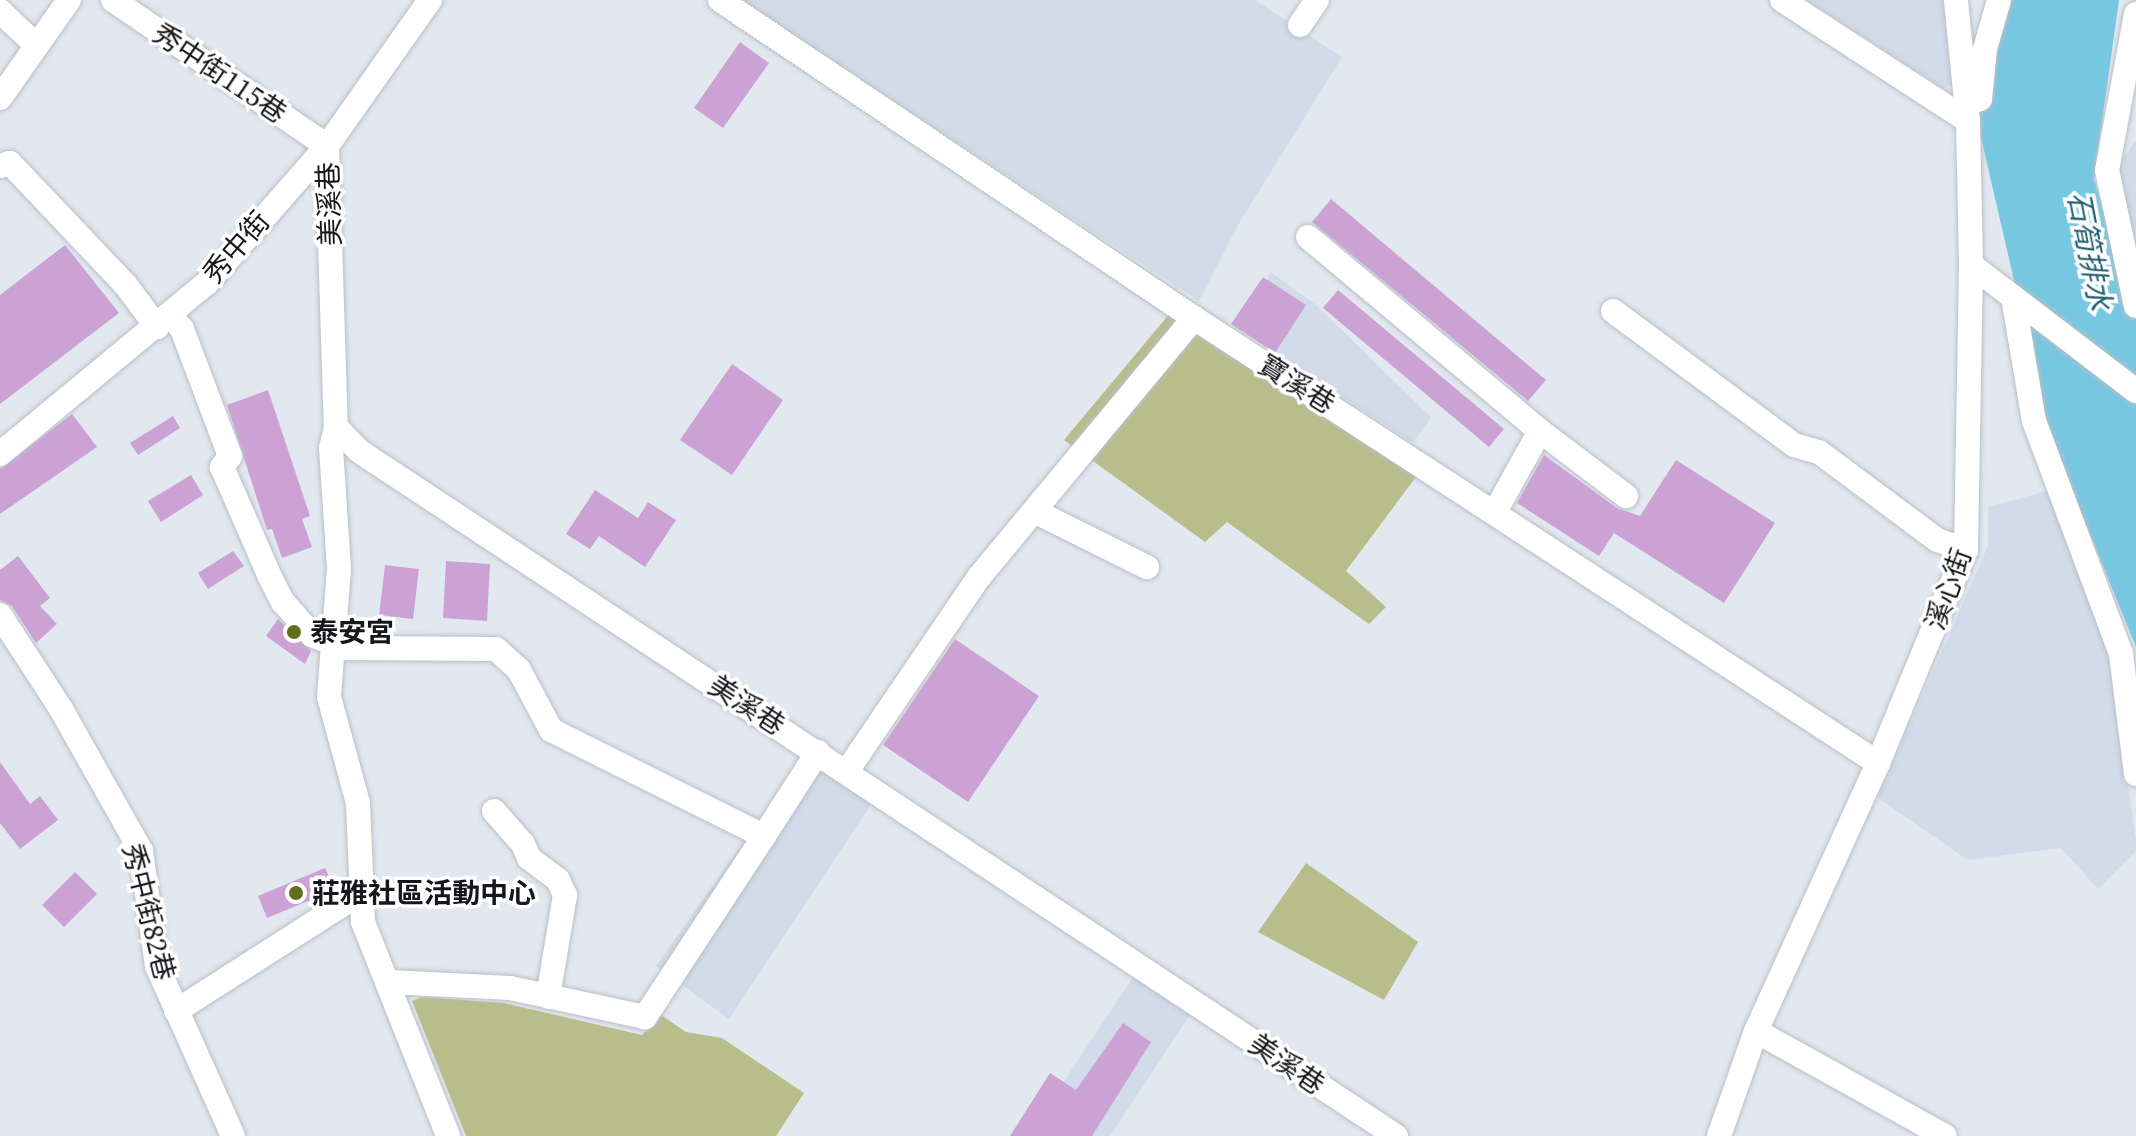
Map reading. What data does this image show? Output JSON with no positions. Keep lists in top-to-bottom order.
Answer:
{
  "streets": {
    "street": [
      "秀中街115巷",
      "美溪巷",
      "秀中街",
      "寶溪巷",
      "溪心街",
      "秀中街82巷"
    ]
  },
  "crossings": [
    ["秀中街115巷", "美溪巷"],
    ["秀中街115巷", "秀中街"],
    ["美溪巷", "秀中街"],
    ["寶溪巷", "溪心街"]
  ],
  "water": ["石筍排水"],
  "places": ["泰安宮", "莊雅社區活動中心"]
}
